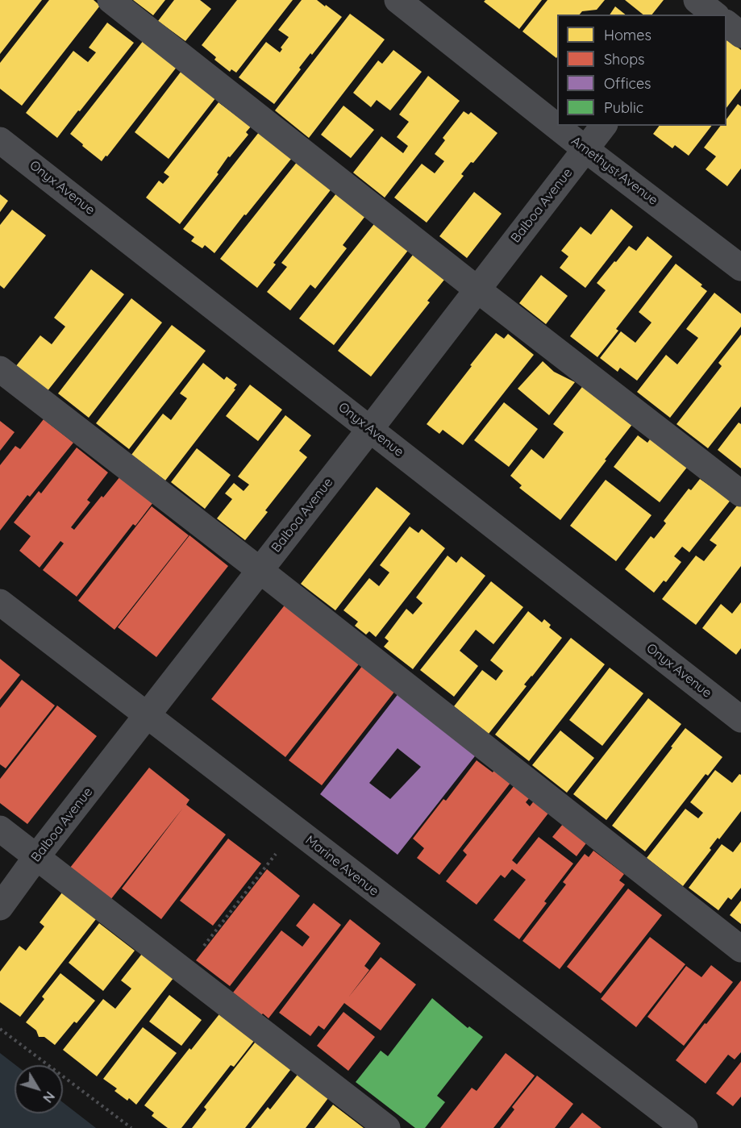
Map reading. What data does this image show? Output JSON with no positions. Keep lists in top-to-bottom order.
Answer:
{
  "streets": {
    "street": [
      "Amethyst Avenue",
      "Onyx Avenue",
      "Balboa Avenue",
      "Marine Avenue"
    ]
  },
  "crossings": [
    ["Amethyst Avenue", "Balboa Avenue"],
    ["Onyx Avenue", "Balboa Avenue"],
    ["Balboa Avenue", "Marine Avenue"]
  ],
  "legend": [
    "Homes",
    "Shops",
    "Offices",
    "Public"
  ],
  "north": "bottom right"
}
